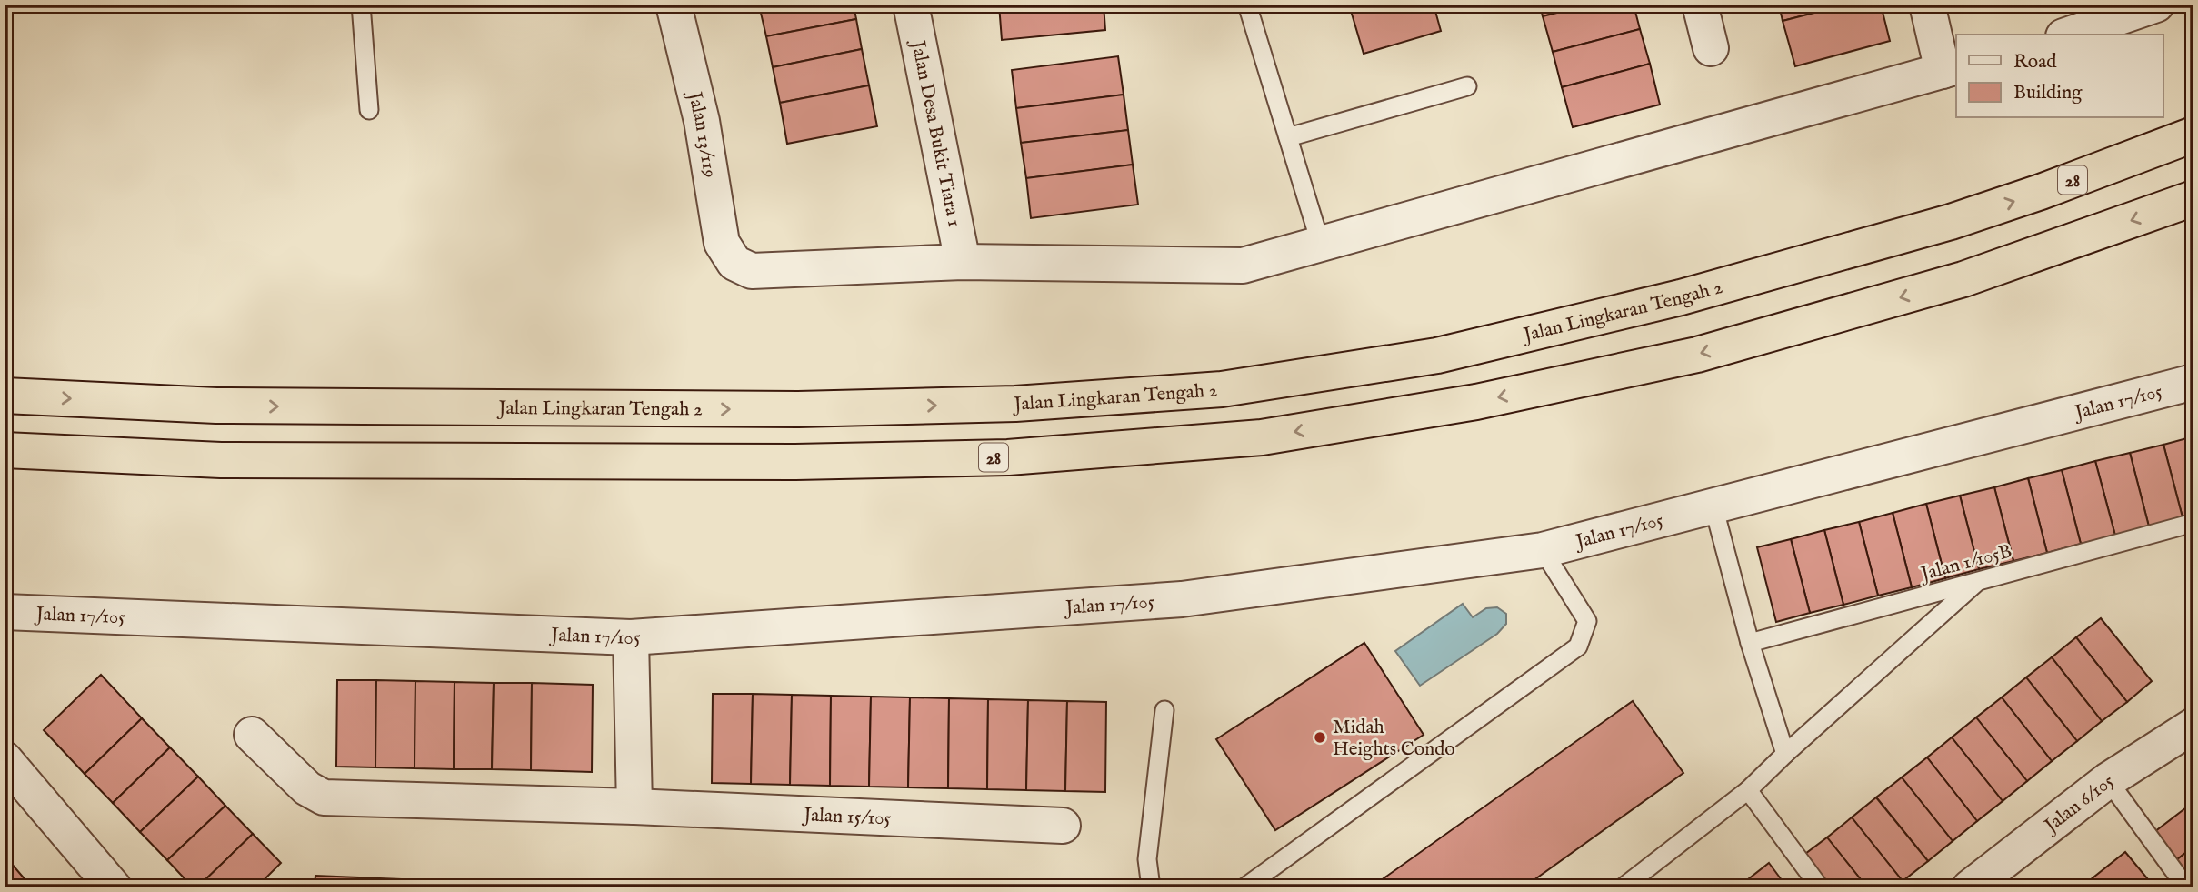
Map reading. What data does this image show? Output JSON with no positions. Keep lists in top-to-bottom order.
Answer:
{
  "streets": {
    "highway": ["28", "Jalan Lingkaran Tengah 2"],
    "street": [
      "Jalan Desa Bukit Tiara 1",
      "Jalan 13/119",
      "Jalan 17/105",
      "Jalan 6/105",
      "Jalan 15/105"
    ],
    "lane": ["Jalan 1/105B"]
  },
  "crossings": [
    ["Jalan Desa Bukit Tiara 1", "Jalan 13/119"]
  ],
  "places": ["Midah Heights Condo"],
  "legend": ["Road", "Building"]
}
